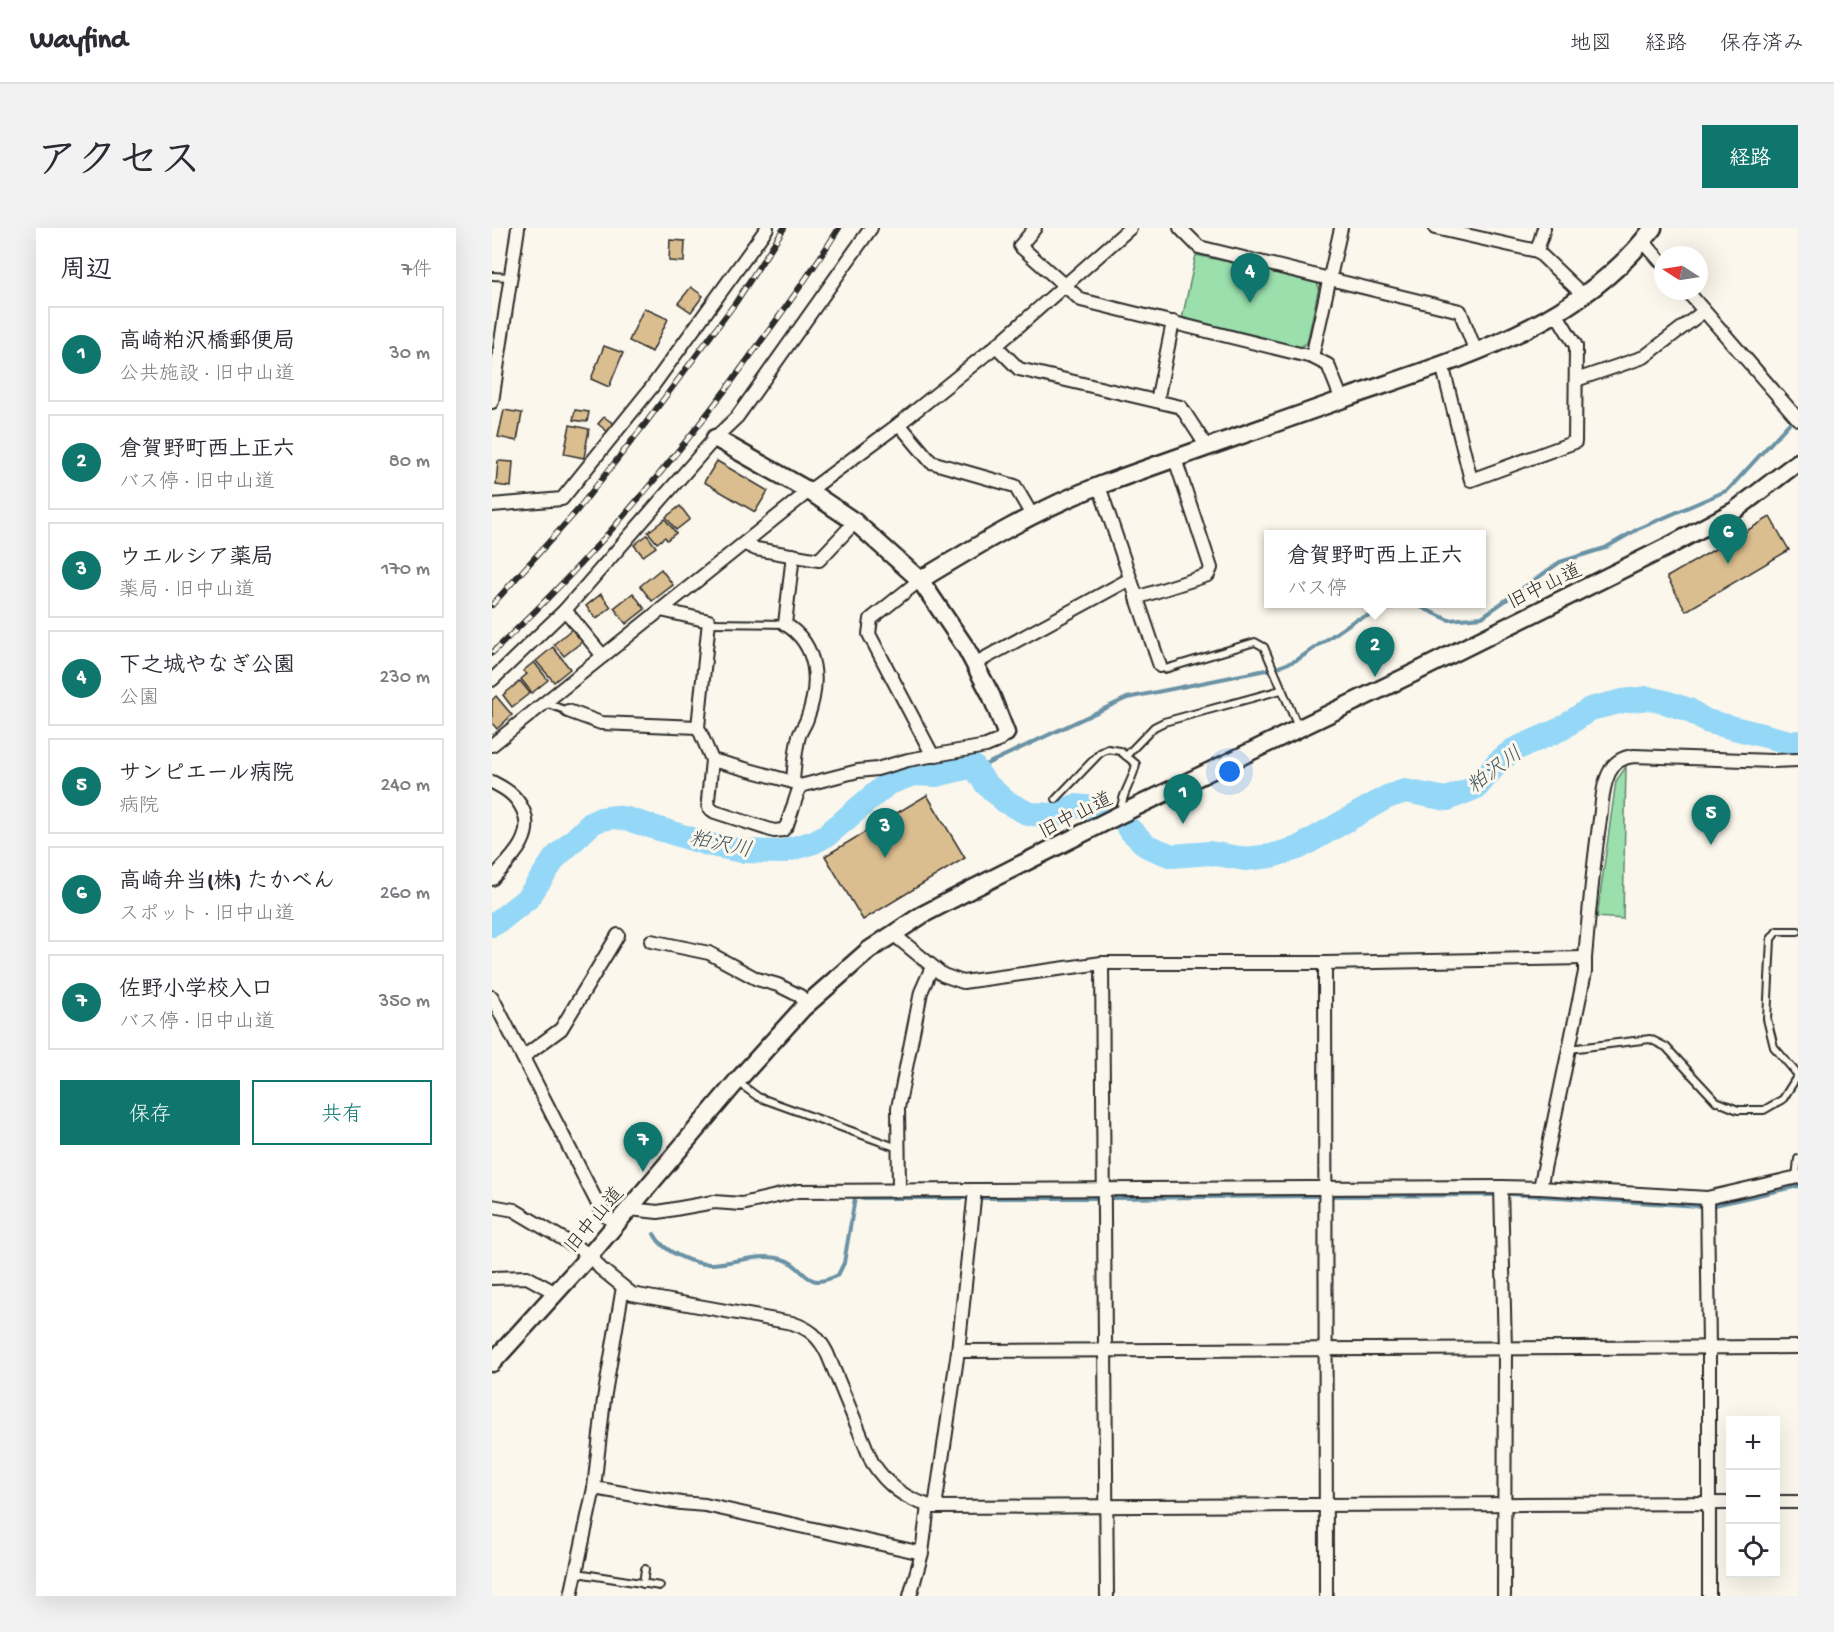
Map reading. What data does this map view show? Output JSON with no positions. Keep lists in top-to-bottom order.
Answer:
{
  "streets": {
    "main road": ["旧中山道"]
  },
  "water": ["粕沢川"],
  "north": "left",
  "page": {
    "header": "Wayfind",
    "nav": ["地図", "経路", "保存済み"],
    "title": "アクセス",
    "buttons": [
      "経路",
      ["保存", "共有"]
    ],
    "heading": ["周辺", "7件"],
    "pins": [
      "4",
      "6",
      "2",
      "1",
      "5",
      "3",
      "7"
    ],
    "list": [
      {
        "mark": "1",
        "name": "高崎粕沢橋郵便局",
        "note": "公共施設 · 旧中山道",
        "value": "30 m"
      },
      {
        "mark": "2",
        "name": "倉賀野町西上正六",
        "note": "バス停 · 旧中山道",
        "value": "80 m"
      },
      {
        "mark": "3",
        "name": "ウエルシア薬局",
        "note": "薬局 · 旧中山道",
        "value": "170 m"
      },
      {
        "mark": "4",
        "name": "下之城やなぎ公園",
        "note": "公園",
        "value": "230 m"
      },
      {
        "mark": "5",
        "name": "サンピエール病院",
        "note": "病院",
        "value": "240 m"
      },
      {
        "mark": "6",
        "name": "高崎弁当(株) たかべん",
        "note": "スポット · 旧中山道",
        "value": "260 m"
      },
      {
        "mark": "7",
        "name": "佐野小学校入口",
        "note": "バス停 · 旧中山道",
        "value": "350 m"
      }
    ],
    "popup": ["倉賀野町西上正六", "バス停"],
    "map_buttons": ["+", "−"]
  }
}
